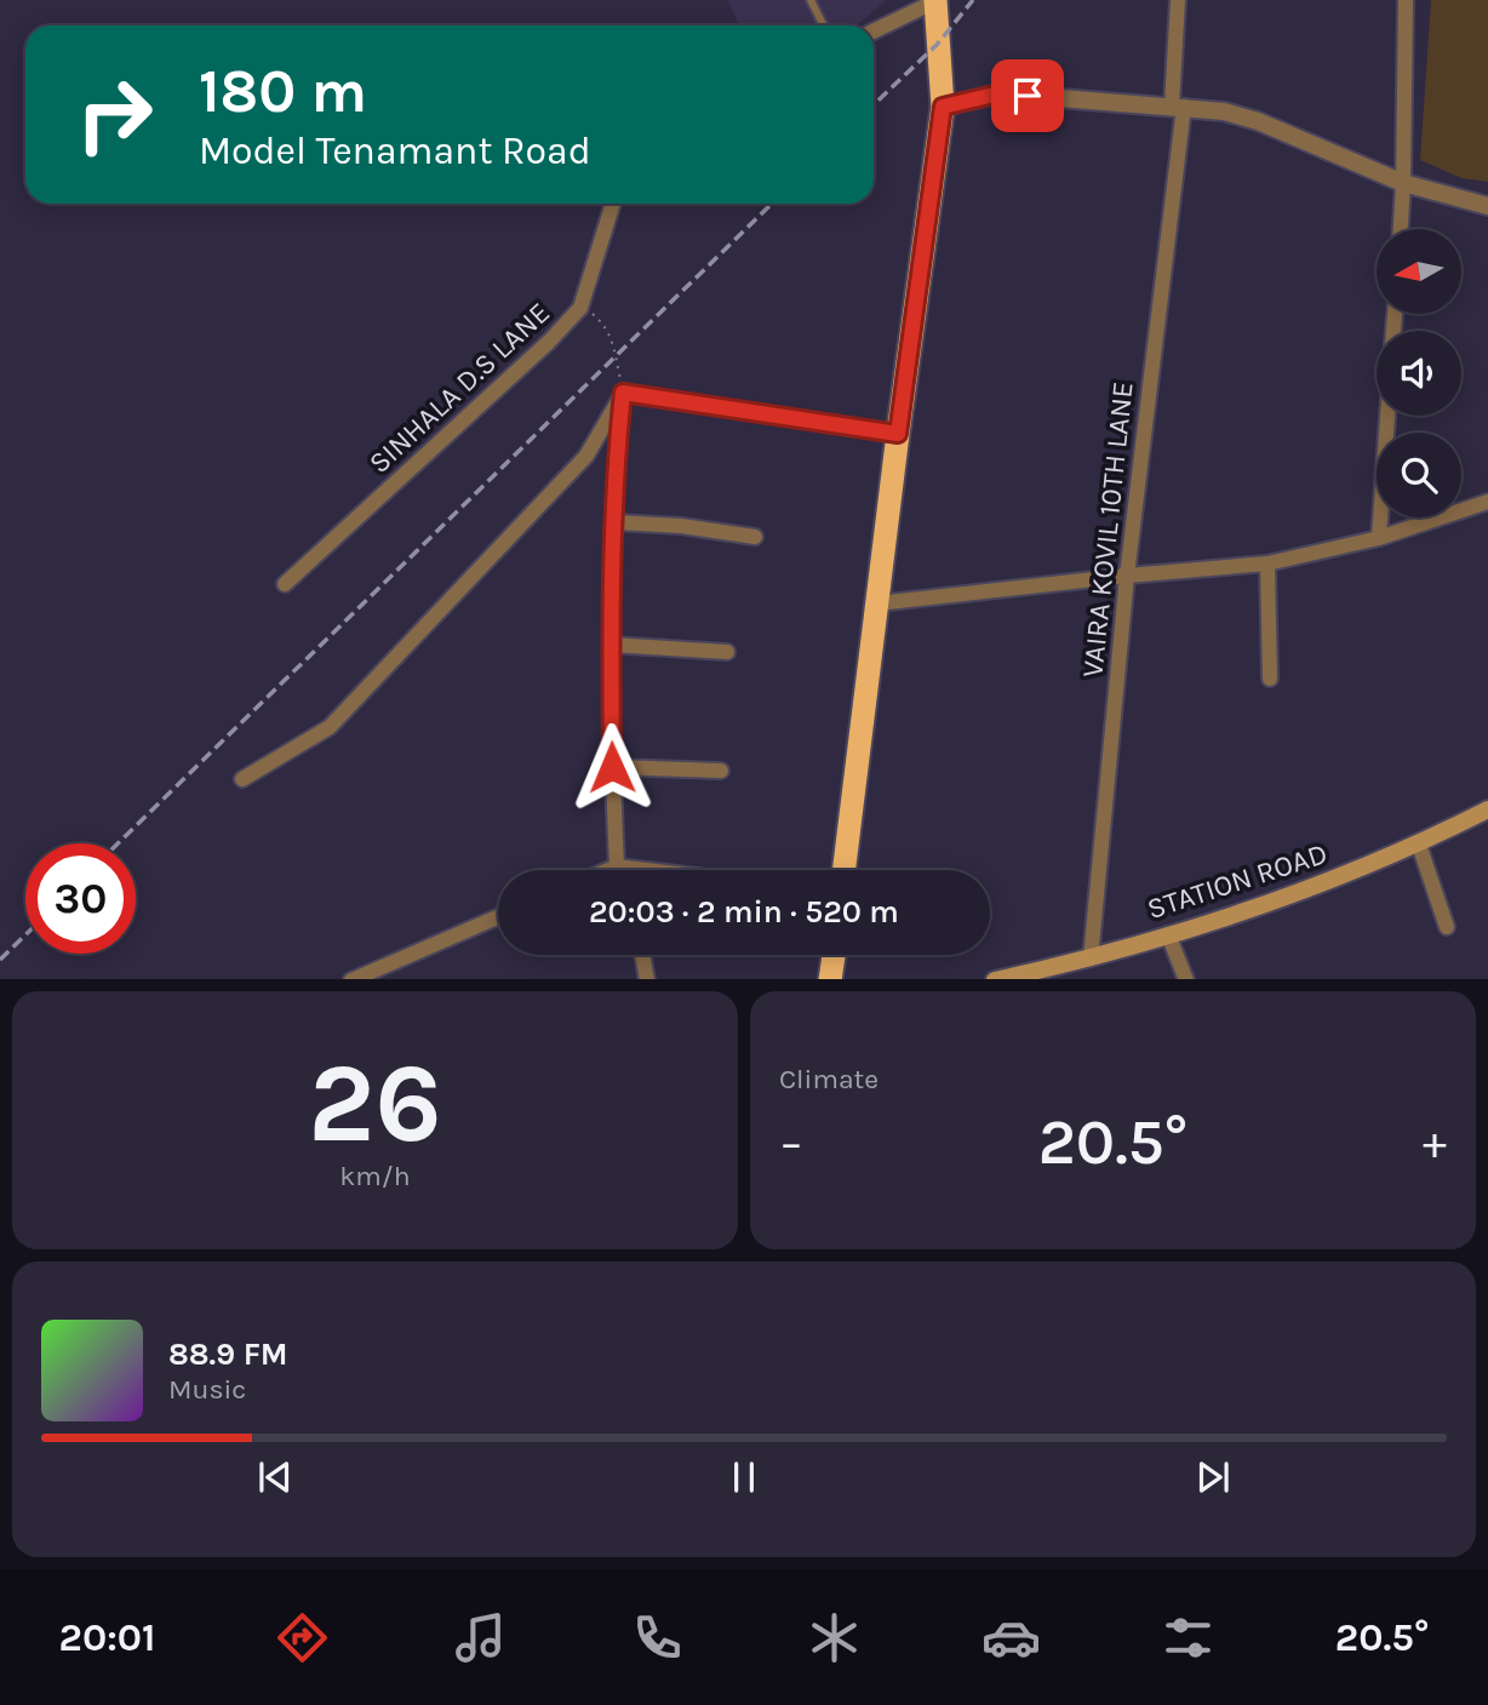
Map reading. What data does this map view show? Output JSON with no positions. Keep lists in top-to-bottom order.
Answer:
{
  "streets": {
    "main road": ["STATION ROAD"],
    "street": ["SINHALA D.S LANE", "VAIRA KOVIL 10TH LANE"]
  },
  "crossings": [
    ["VAIRA KOVIL 10TH LANE", "STATION ROAD"]
  ],
  "north": "left",
  "page": {
    "turn": ["180 m", "Model Tenamant Road"],
    "limit": "30",
    "trip": "20:03 · 2 min · 520 m",
    "tile": [
      ["26", "km/h"],
      "Climate"
    ],
    "heat": ["−", "20.5°", "+"],
    "song": ["88.9 FM", "Music"],
    "tabs": ["20:01", "20.5°"]
  }
}
